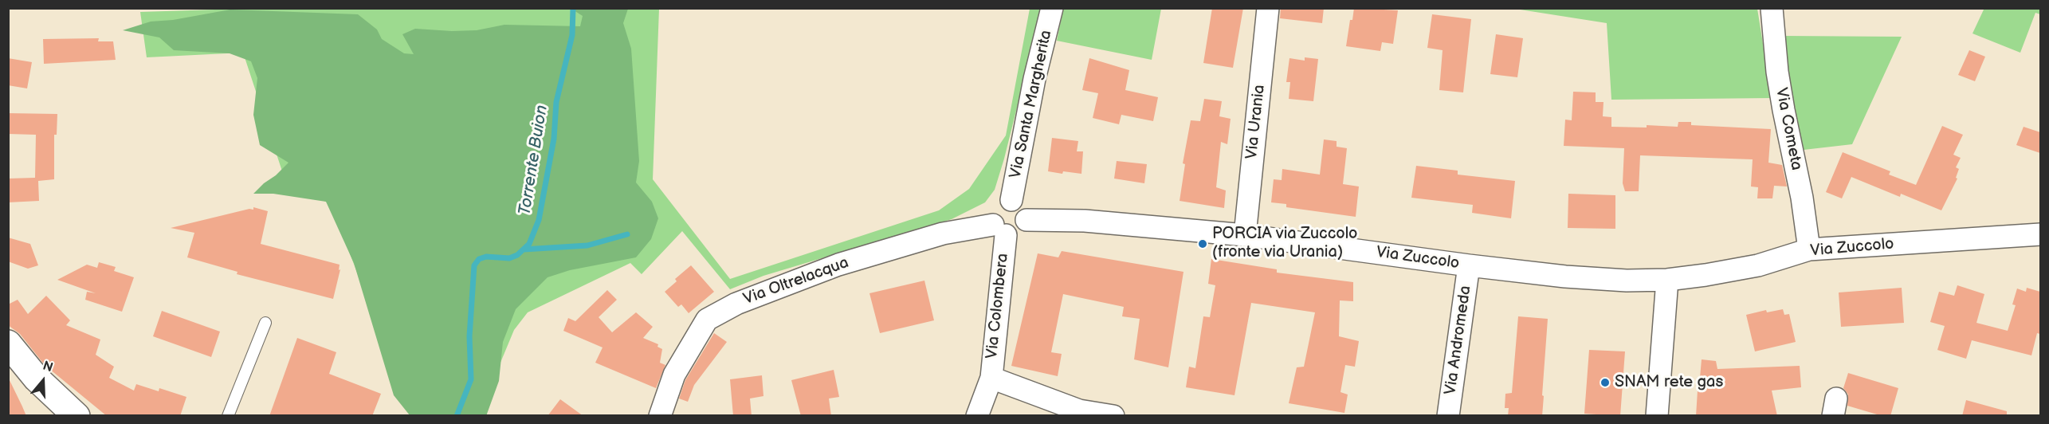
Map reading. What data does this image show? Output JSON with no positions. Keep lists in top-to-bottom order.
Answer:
{
  "streets": {
    "street": [
      "Via Santa Margherita",
      "Via Urania",
      "Via Cometa",
      "Via Zuccolo",
      "Via Oltrelacqua",
      "Via Colombera",
      "Via Andromeda"
    ]
  },
  "crossings": [
    ["Via Santa Margherita", "Via Zuccolo"],
    ["Via Santa Margherita", "Via Oltrelacqua"],
    ["Via Santa Margherita", "Via Colombera"],
    ["Via Urania", "Via Zuccolo"],
    ["Via Cometa", "Via Zuccolo"],
    ["Via Zuccolo", "Via Oltrelacqua"],
    ["Via Zuccolo", "Via Colombera"],
    ["Via Zuccolo", "Via Andromeda"],
    ["Via Oltrelacqua", "Via Colombera"]
  ],
  "water": ["Torrente Buion"],
  "places": ["PORCIA via Zuccolo (fronte via Urania)", "SNAM rete gas"],
  "north": "top"
}
